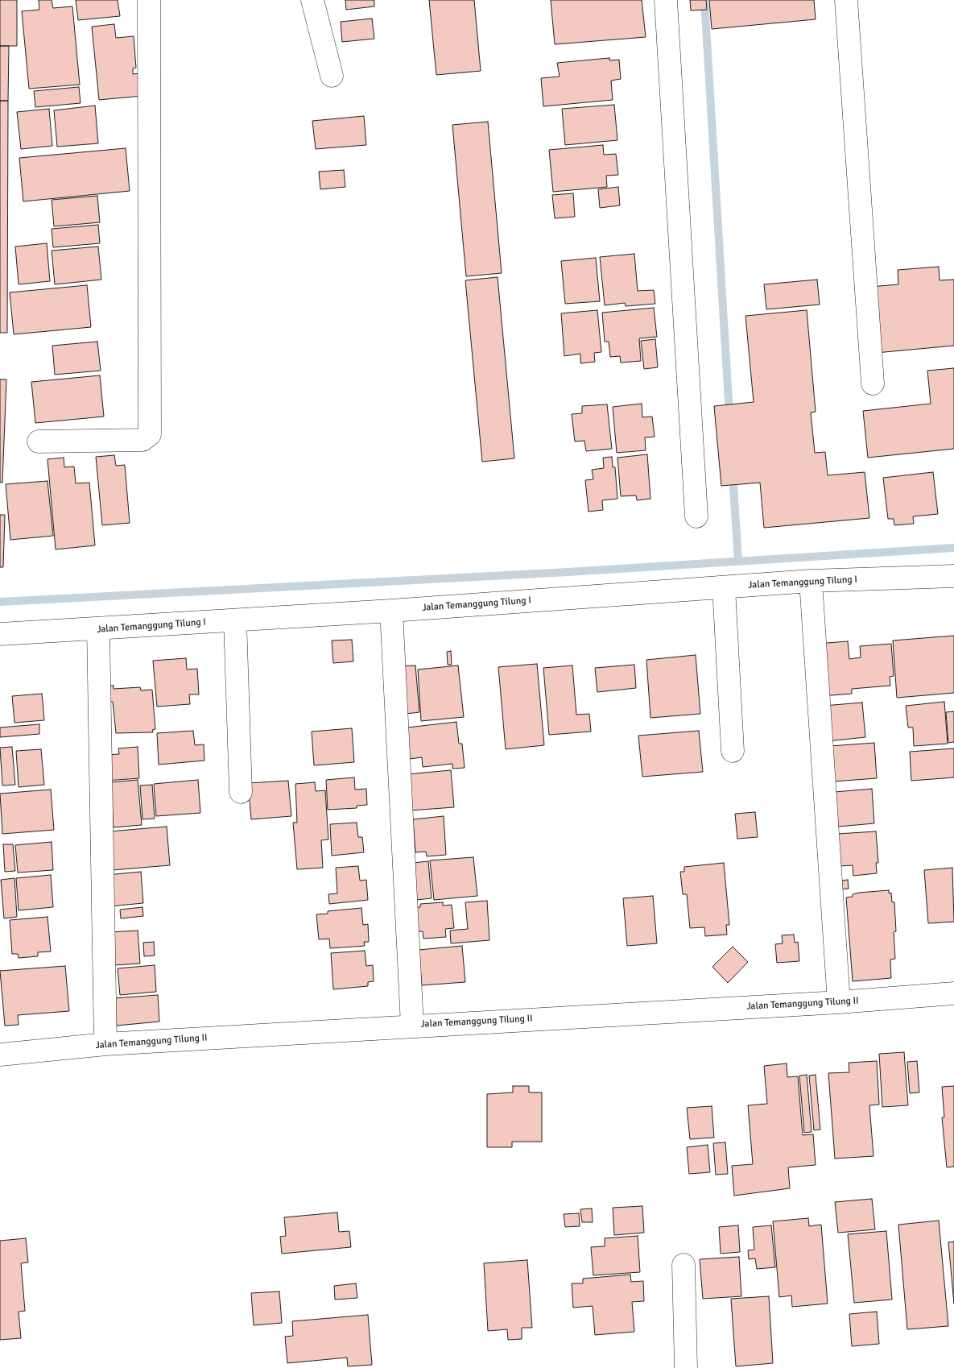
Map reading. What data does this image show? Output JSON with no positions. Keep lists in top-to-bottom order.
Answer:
{
  "streets": {
    "street": ["Jalan Temanggung Tilung I", "Jalan Temanggung Tilung II"]
  }
}
